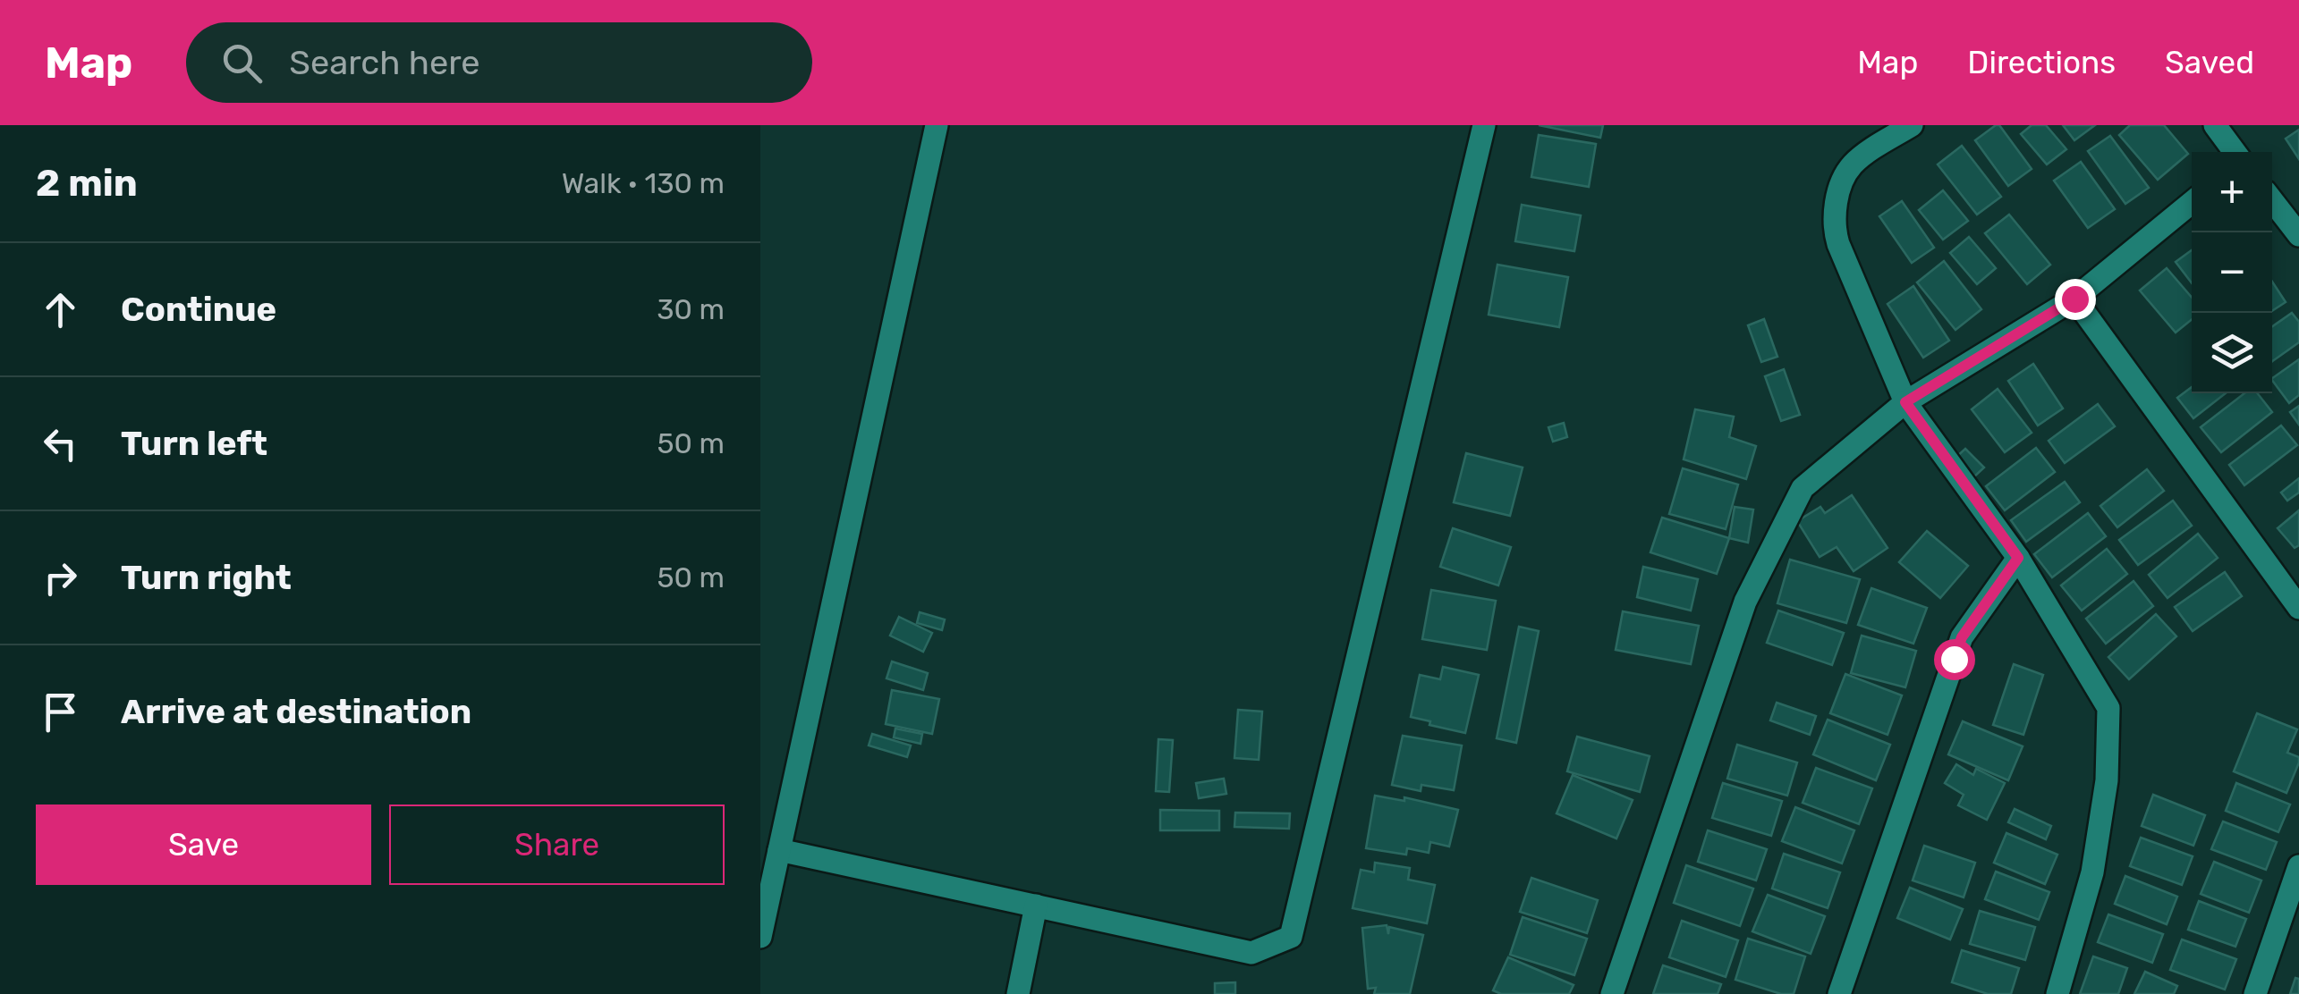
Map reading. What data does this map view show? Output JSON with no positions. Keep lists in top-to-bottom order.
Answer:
{
  "page": {
    "header": "Map",
    "search": "Search here",
    "nav": ["Map", "Directions", "Saved"],
    "heading": ["2 min", "Walk · 130 m"],
    "map_buttons": ["+", "−"],
    "list": [
      ["Continue", "30 m"],
      ["Turn left", "50 m"],
      ["Turn right", "50 m"],
      "Arrive at destination"
    ],
    "buttons": ["Save", "Share"]
  }
}
